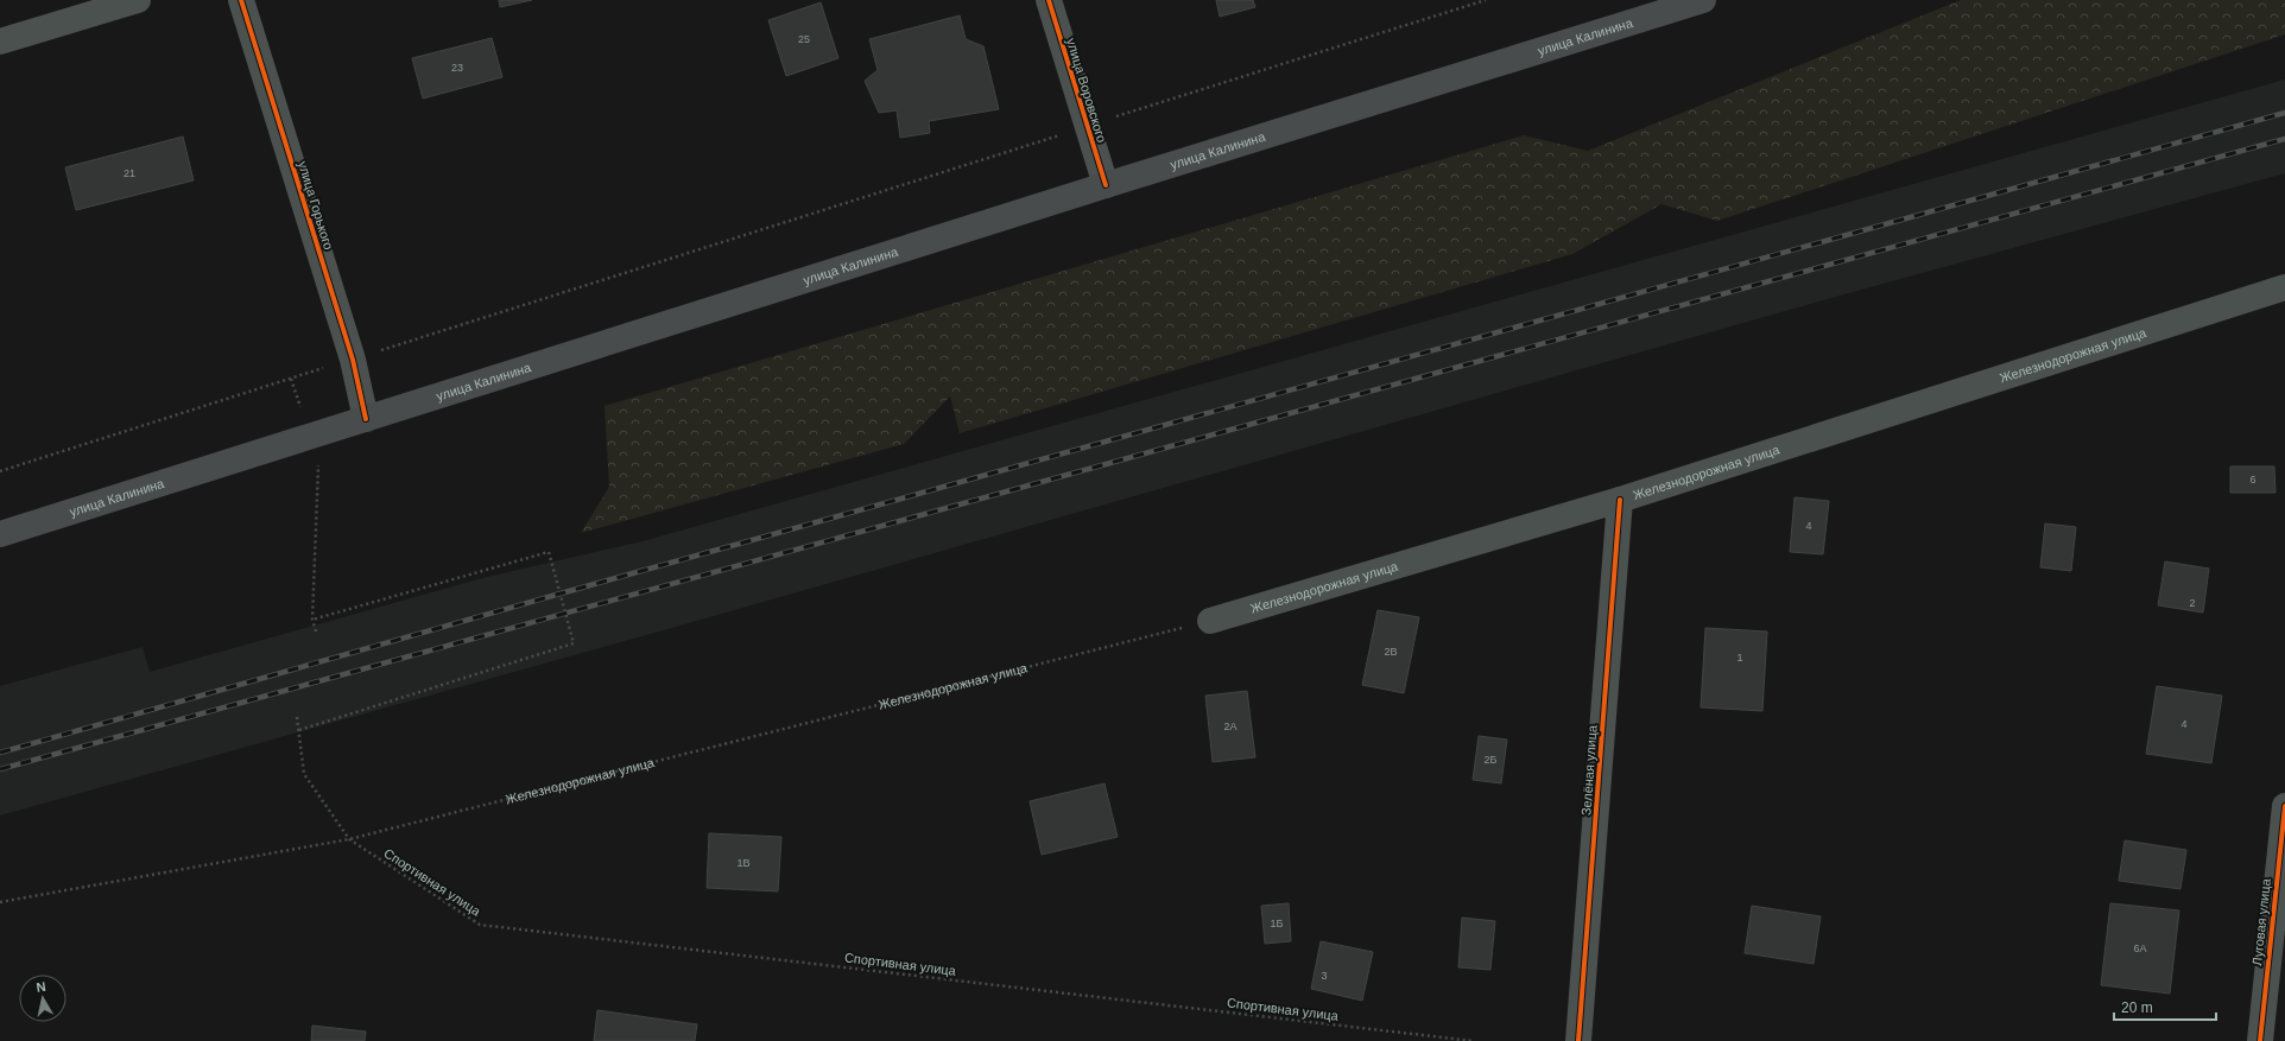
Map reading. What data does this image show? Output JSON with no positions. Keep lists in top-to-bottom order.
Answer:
{
  "streets": {
    "main road": ["улица Калинина"],
    "street": [
      "улица Воровского",
      "улица Горького",
      "Железнодорожная улица",
      "Зелёная улица",
      "Луговая улица"
    ],
    "path": ["Спортивная улица"]
  },
  "crossings": [
    ["улица Калинина", "улица Воровского"],
    ["улица Калинина", "улица Горького"],
    ["Железнодорожная улица", "Зелёная улица"],
    ["Железнодорожная улица", "Спортивная улица"]
  ],
  "house_numbers": [
    "25",
    "23",
    "21",
    "6",
    "4",
    "2",
    "2В",
    "1",
    "4",
    "2А",
    "2Б",
    "1В",
    "1Б",
    "6А",
    "3"
  ],
  "scale_bar": "20 m",
  "north": "top"
}
